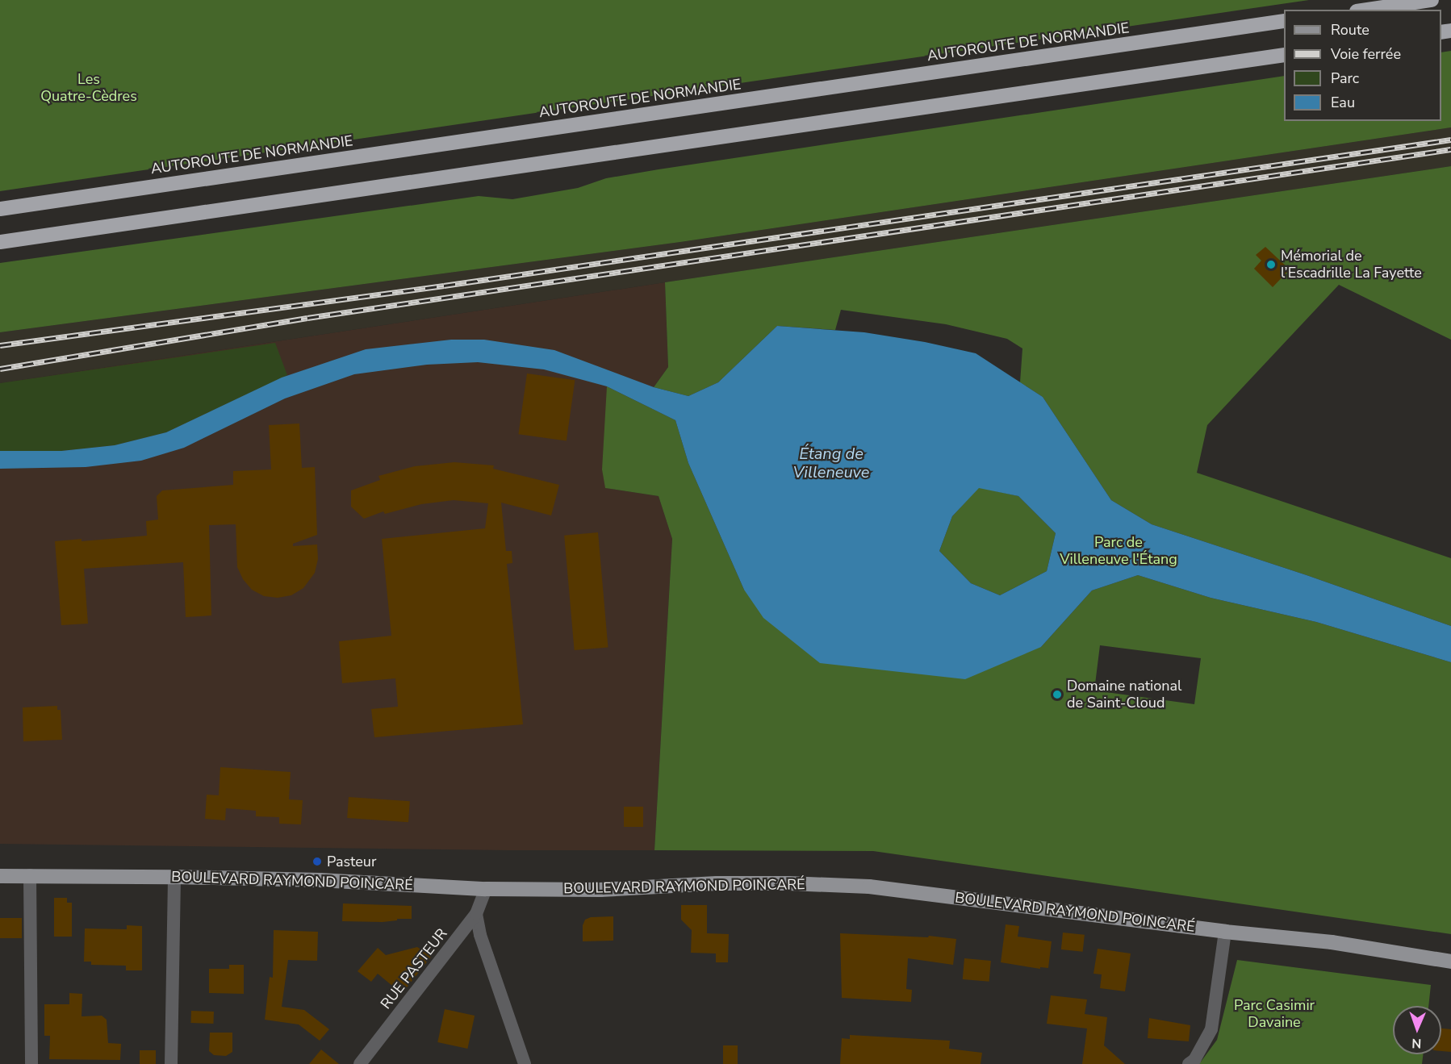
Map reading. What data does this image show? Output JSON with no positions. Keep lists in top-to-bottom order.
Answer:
{
  "streets": {
    "highway": ["AUTOROUTE DE NORMANDIE"],
    "main road": ["BOULEVARD RAYMOND POINCARÉ"],
    "street": ["RUE PASTEUR"]
  },
  "crossings": [
    ["BOULEVARD RAYMOND POINCARÉ", "RUE PASTEUR"]
  ],
  "water": ["Étang de Villeneuve"],
  "parks": ["Les Quatre-Cèdres", "Parc de Villeneuve l'Étang", "Parc Casimir Davaine"],
  "places": ["Mémorial de l’Escadrille La Fayette", "Domaine national de Saint-Cloud", "Pasteur"],
  "legend": [
    "Route",
    "Voie ferrée",
    "Parc",
    "Eau"
  ],
  "north": "bottom"
}
